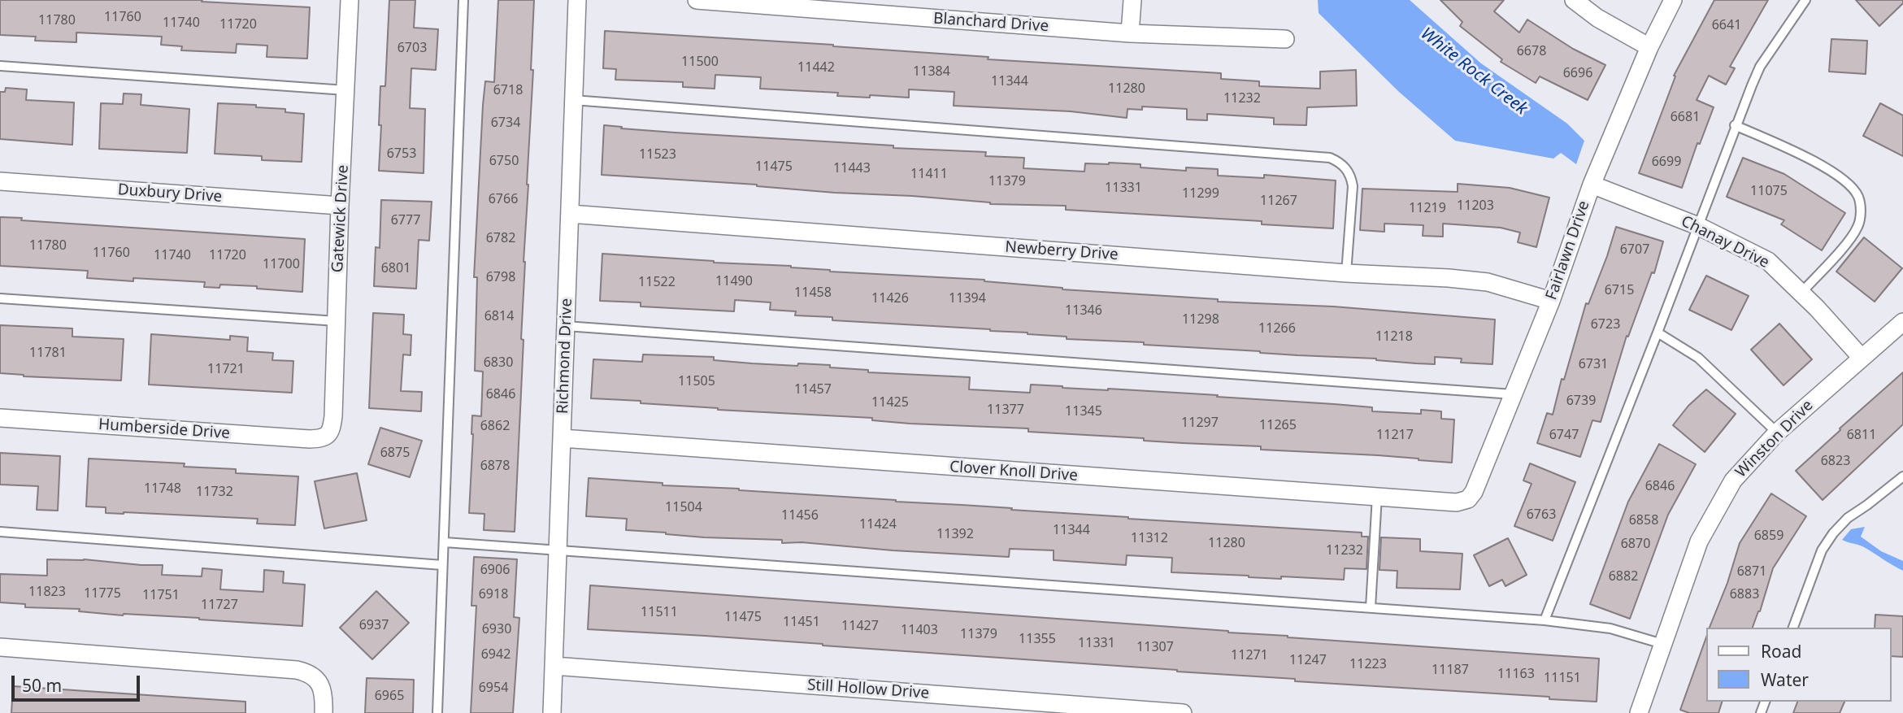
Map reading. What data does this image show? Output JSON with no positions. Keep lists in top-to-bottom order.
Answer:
{
  "streets": {
    "street": [
      "Blanchard Drive",
      "Duxbury Drive",
      "Gatewick Drive",
      "Chanay Drive",
      "Fairlawn Drive",
      "Newberry Drive",
      "Richmond Drive",
      "Humberside Drive",
      "Winston Drive",
      "Clover Knoll Drive",
      "Still Hollow Drive"
    ]
  },
  "crossings": [
    ["Duxbury Drive", "Gatewick Drive"],
    ["Gatewick Drive", "Humberside Drive"],
    ["Chanay Drive", "Fairlawn Drive"],
    ["Chanay Drive", "Winston Drive"],
    ["Fairlawn Drive", "Newberry Drive"],
    ["Fairlawn Drive", "Clover Knoll Drive"],
    ["Newberry Drive", "Richmond Drive"],
    ["Richmond Drive", "Clover Knoll Drive"],
    ["Richmond Drive", "Still Hollow Drive"]
  ],
  "water": ["White Rock Creek"],
  "house_numbers": [
    "11760",
    "11780",
    "11740",
    "11720",
    "6641",
    "6703",
    "6678",
    "11500",
    "11442",
    "11384",
    "6696",
    "11344",
    "11280",
    "6718",
    "11232",
    "6681",
    "6734",
    "6753",
    "11523",
    "6750",
    "6699",
    "11475",
    "11443",
    "11411",
    "11379",
    "11331",
    "11075",
    "11299",
    "6766",
    "11267",
    "11203",
    "11219",
    "6777",
    "6782",
    "11780",
    "6707",
    "11760",
    "11740",
    "11720",
    "11700",
    "6801",
    "6798",
    "11490",
    "11522",
    "6715",
    "11458",
    "11426",
    "11394",
    "11346",
    "6814",
    "11298",
    "6723",
    "11266",
    "11218",
    "11781",
    "6830",
    "6731",
    "11721",
    "11505",
    "11457",
    "6846",
    "6739",
    "11425",
    "11377",
    "11345",
    "11297",
    "11265",
    "6862",
    "11217",
    "6747",
    "6811",
    "6875",
    "6823",
    "6878",
    "6846",
    "11748",
    "11732",
    "11504",
    "6763",
    "11456",
    "6858",
    "11424",
    "11344",
    "11392",
    "6859",
    "11312",
    "11280",
    "6870",
    "11232",
    "6906",
    "6871",
    "6882",
    "11823",
    "11775",
    "6918",
    "6883",
    "11751",
    "11727",
    "11511",
    "11475",
    "11451",
    "6937",
    "11427",
    "6930",
    "11403",
    "11379",
    "11355",
    "11331",
    "11307",
    "6942",
    "11271",
    "11247",
    "11223",
    "11187",
    "11163",
    "11151",
    "6954",
    "6965"
  ],
  "legend": ["Road", "Water"],
  "scale_bar": "50 m"
}
